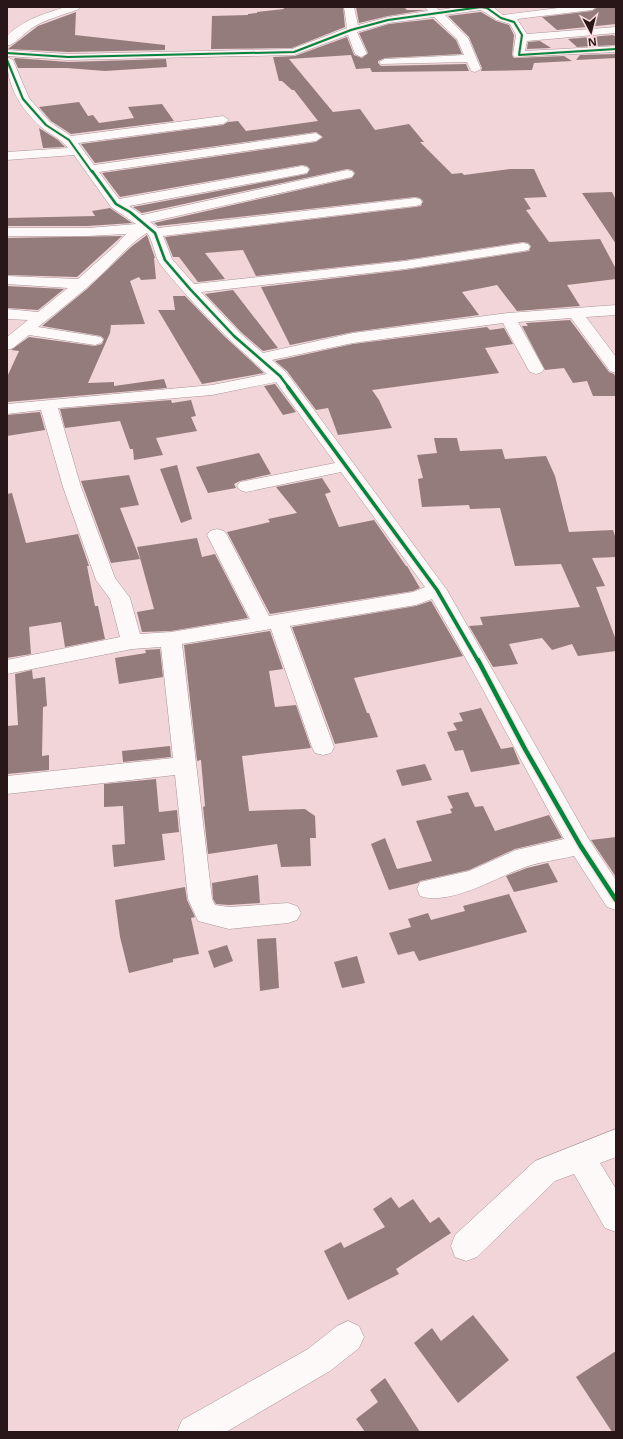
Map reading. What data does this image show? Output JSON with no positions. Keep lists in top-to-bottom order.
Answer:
{
  "north": "bottom"
}
